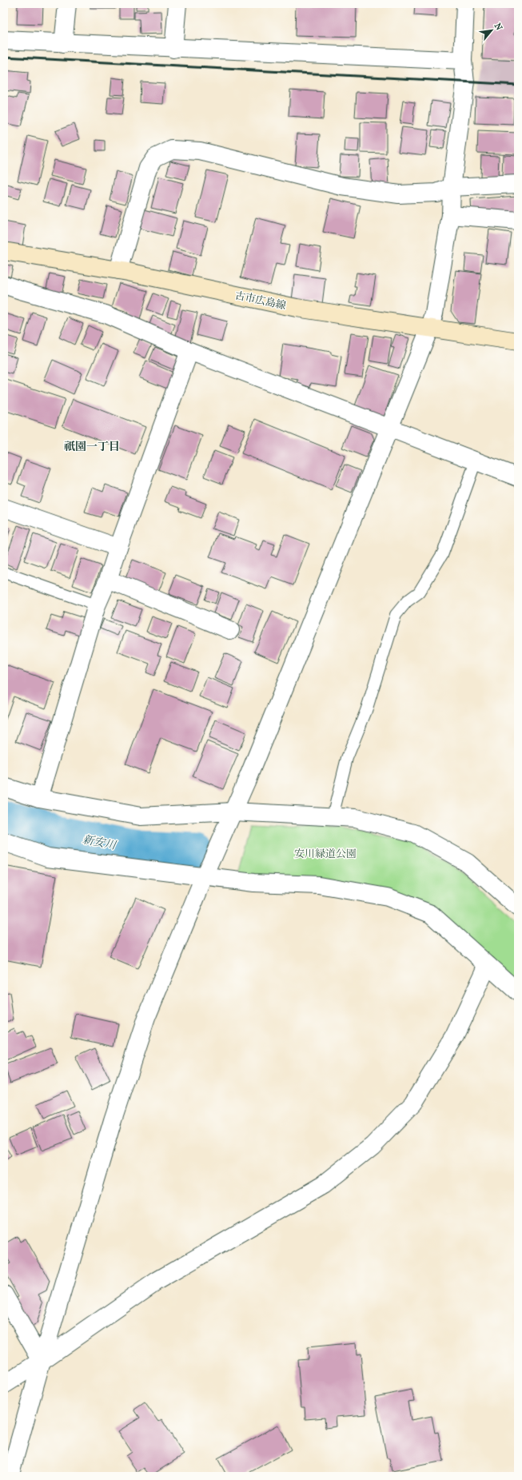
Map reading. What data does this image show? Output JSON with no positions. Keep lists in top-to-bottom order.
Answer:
{
  "streets": {
    "main road": ["古市広島線"]
  },
  "districts": ["祇園一丁目"],
  "water": ["新安川"],
  "parks": ["安川緑道公園"],
  "north": "top right"
}
